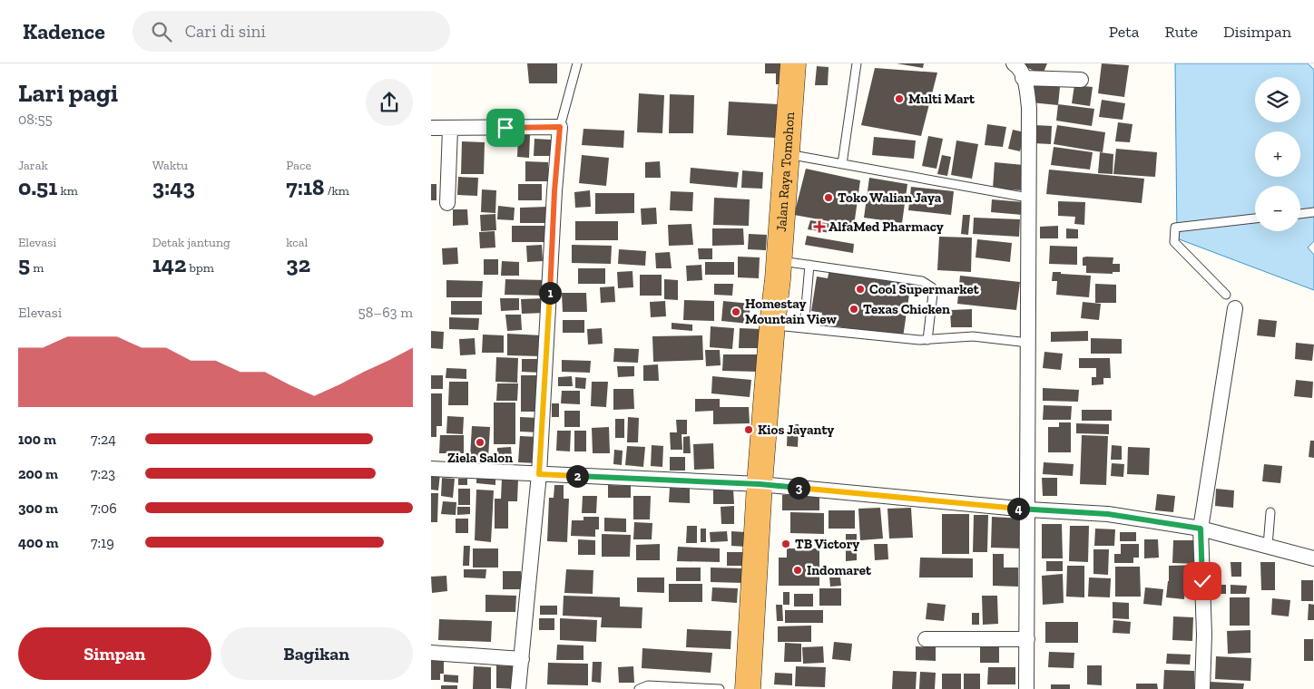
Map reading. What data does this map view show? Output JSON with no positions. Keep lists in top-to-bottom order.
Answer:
{
  "streets": {
    "highway": ["Jalan Raya Tomohon"]
  },
  "places": {
    "other": [
      "Multi Mart",
      "Toko Walian Jaya",
      "Cool Supermarket",
      "Texas Chicken",
      "Homestay Mountain View",
      "Kios Jayanty",
      "Ziela Salon",
      "TB Victory",
      "Indomaret"
    ],
    "health": ["AlfaMed Pharmacy"]
  },
  "page": {
    "header": "Kadence",
    "search": "Cari di sini",
    "nav": ["Peta", "Rute", "Disimpan"],
    "heading": ["Lari pagi", "08:55"],
    "map_buttons": ["+", "−"],
    "stats": [
      ["Jarak", "0.51 km"],
      ["Waktu", "3:43"],
      ["Pace", "7:18 /km"],
      ["Elevasi", "5 m"],
      ["Detak jantung", "142 bpm"],
      ["kcal", "32"]
    ],
    "pins": [
      "1",
      "2",
      "3",
      "4"
    ],
    "chart": ["Elevasi", "58–63 m"],
    "list": [
      {
        "name": "100 m",
        "note": "7:24"
      },
      {
        "name": "200 m",
        "note": "7:23"
      },
      {
        "name": "300 m",
        "note": "7:06"
      },
      {
        "name": "400 m",
        "note": "7:19"
      }
    ],
    "buttons": ["Simpan", "Bagikan"]
  }
}
